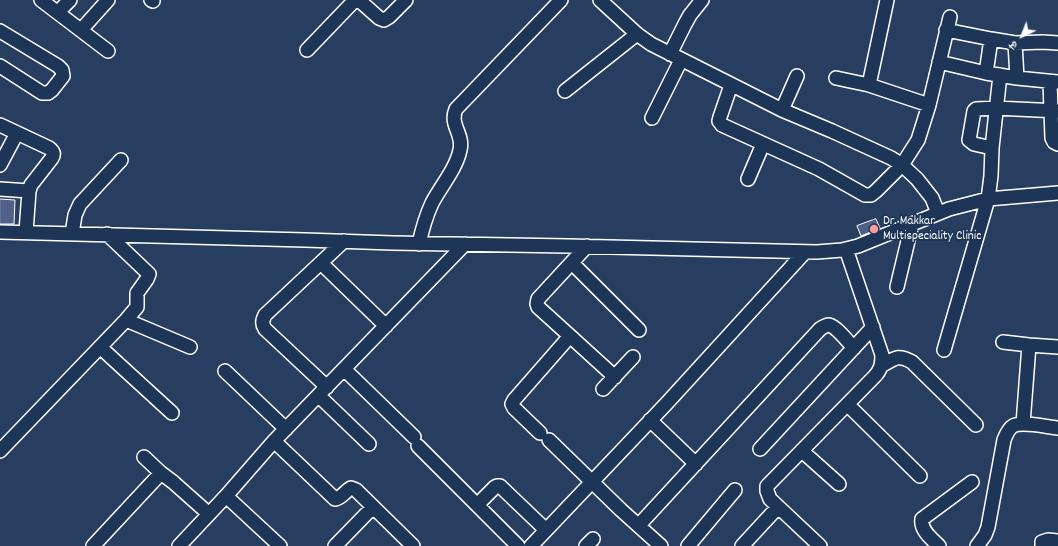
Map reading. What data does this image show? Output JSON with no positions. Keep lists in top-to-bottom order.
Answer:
{
  "places": ["Dr. Makkar Multispeciality Clinic"],
  "north": "bottom left"
}
